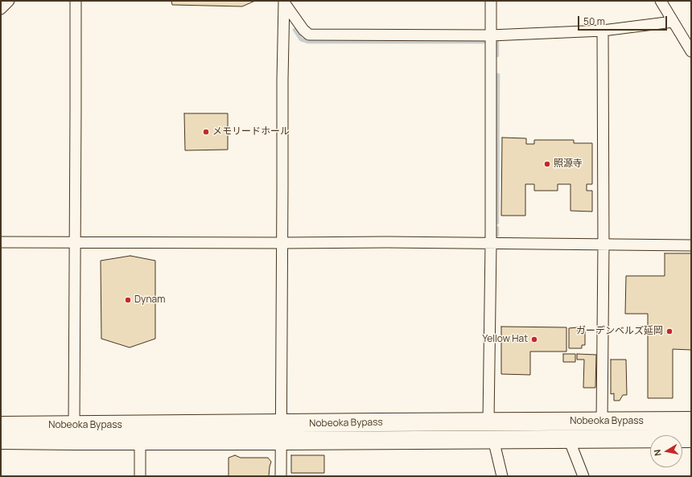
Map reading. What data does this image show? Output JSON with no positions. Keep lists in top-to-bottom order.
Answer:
{
  "streets": {
    "highway": ["Nobeoka Bypass"]
  },
  "places": [
    "メモリードホール",
    "照源寺",
    "Dynam",
    "ガーデンベルズ延岡",
    "Yellow Hat"
  ],
  "scale_bar": "50 m",
  "north": "left"
}
